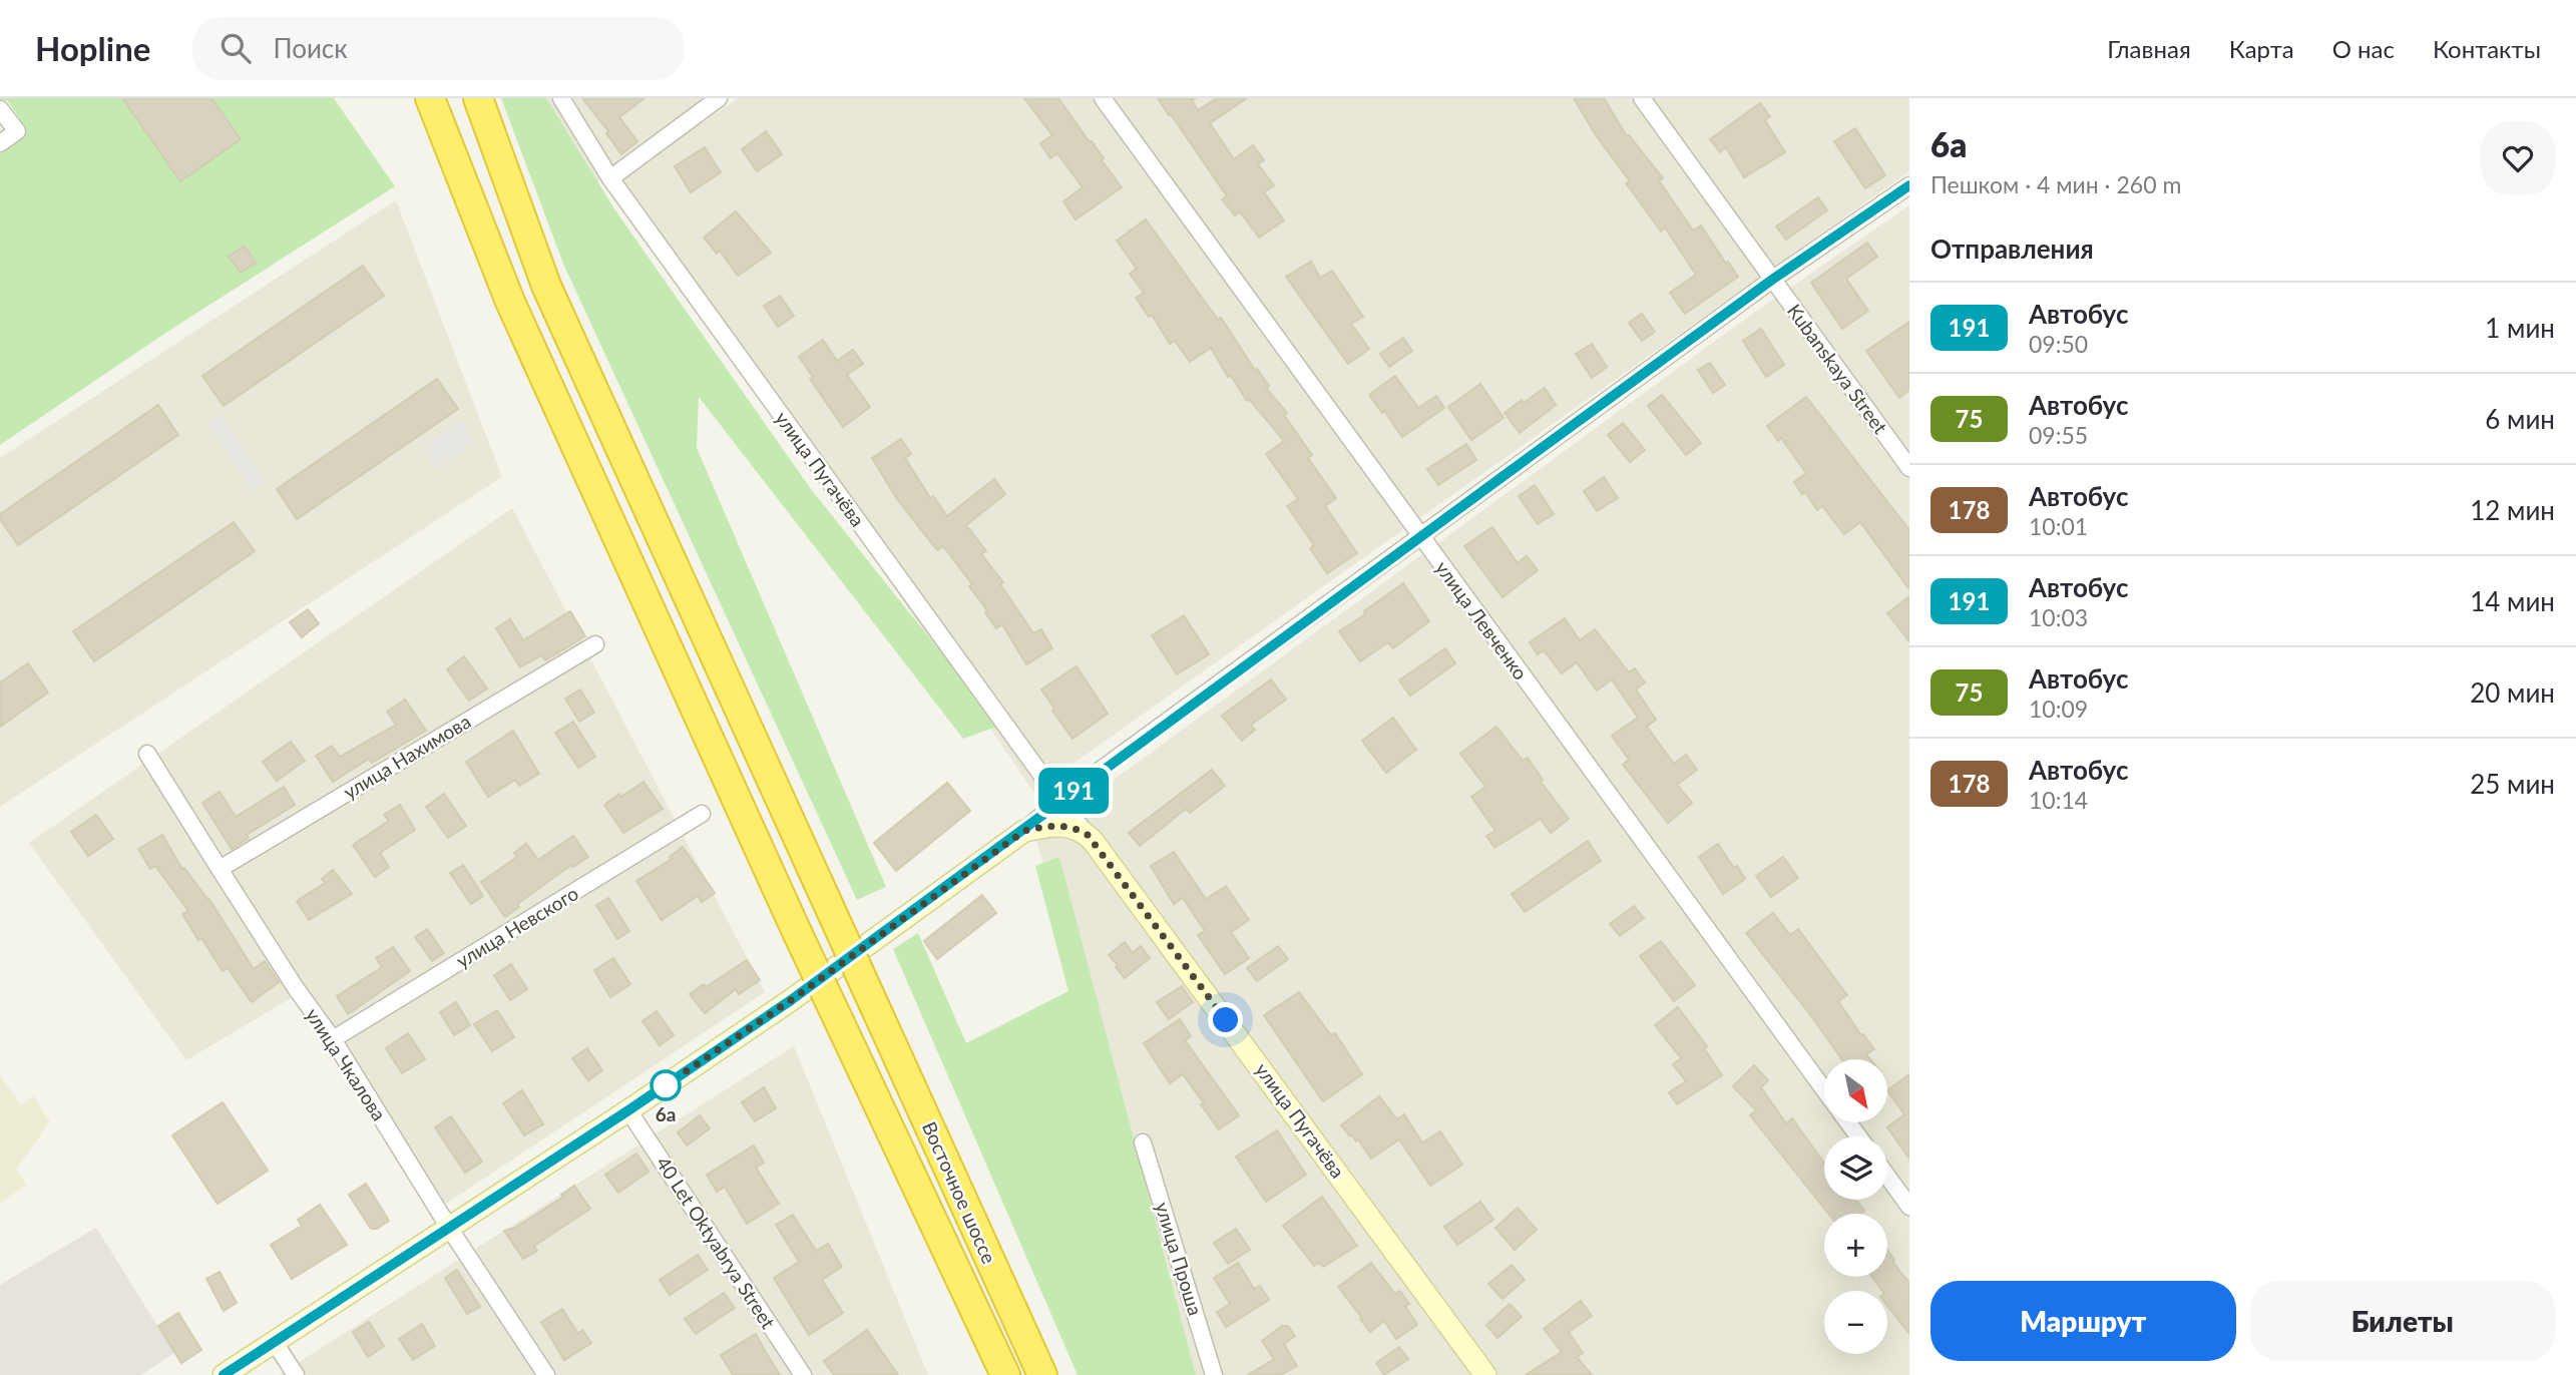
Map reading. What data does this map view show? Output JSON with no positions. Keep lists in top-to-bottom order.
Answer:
{
  "streets": {
    "highway": ["Восточное шоссе"],
    "street": [
      "Kubanskaya Street",
      "улица Пугачёва",
      "улица Левченко",
      "улица Нахимова",
      "улица Невского",
      "улица Чкалова",
      "40 Let Oktyabrya Street",
      "улица Проша"
    ]
  },
  "crossings": [
    ["улица Нахимова", "улица Чкалова"],
    ["улица Невского", "улица Чкалова"]
  ],
  "places": ["6а"],
  "lines": ["bus line 191"],
  "north": "bottom right",
  "page": {
    "header": "Hopline",
    "search": "Поиск",
    "nav": [
      "Главная",
      "Карта",
      "О нас",
      "Контакты"
    ],
    "on_map": "191",
    "heading": [
      ["6а", "Пешком · 4 мин · 260 m"],
      "Отправления"
    ],
    "list": [
      {
        "mark": "191",
        "name": "Автобус",
        "note": "09:50",
        "value": "1 мин"
      },
      {
        "mark": "75",
        "name": "Автобус",
        "note": "09:55",
        "value": "6 мин"
      },
      {
        "mark": "178",
        "name": "Автобус",
        "note": "10:01",
        "value": "12 мин"
      },
      {
        "mark": "191",
        "name": "Автобус",
        "note": "10:03",
        "value": "14 мин"
      },
      {
        "mark": "75",
        "name": "Автобус",
        "note": "10:09",
        "value": "20 мин"
      },
      {
        "mark": "178",
        "name": "Автобус",
        "note": "10:14",
        "value": "25 мин"
      }
    ],
    "map_buttons": ["+", "−"],
    "buttons": ["Маршрут", "Билеты"]
  }
}
